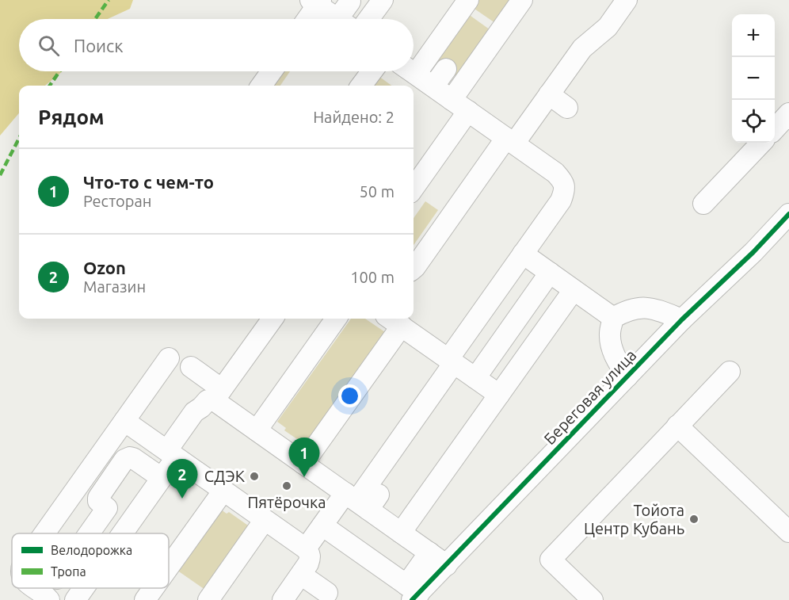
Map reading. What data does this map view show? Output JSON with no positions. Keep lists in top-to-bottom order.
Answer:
{
  "streets": {
    "street": ["Береговая улица"]
  },
  "places": ["СДЭК", "Пятёрочка", "Тойота Центр Кубань"],
  "legend": ["Велодорожка", "Тропа"],
  "page": {
    "map_buttons": ["+", "−"],
    "search": "Поиск",
    "heading": ["Рядом", "Найдено: 2"],
    "list": [
      {
        "mark": "1",
        "name": "Что-то с чем-то",
        "note": "Ресторан",
        "value": "50 m"
      },
      {
        "mark": "2",
        "name": "Ozon",
        "note": "Магазин",
        "value": "100 m"
      }
    ],
    "pins": ["1", "2"]
  }
}
